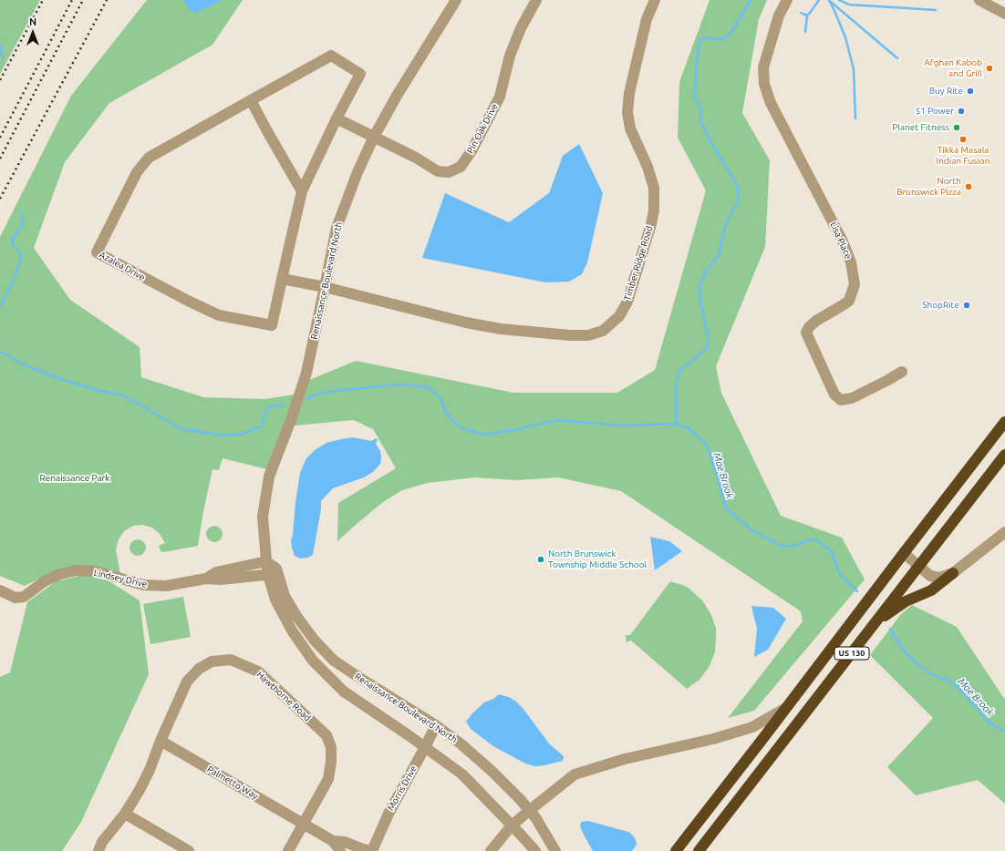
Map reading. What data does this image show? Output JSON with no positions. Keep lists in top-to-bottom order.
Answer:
{
  "streets": {
    "highway": ["US 130"],
    "street": [
      "Pin Oak Drive",
      "Lisa Place",
      "Timber Ridge Road",
      "Azalea Drive",
      "Renaissance Boulevard North",
      "Lindsey Drive",
      "Hawthorne Road",
      "Palmetto Way",
      "Morris Drive"
    ]
  },
  "crossings": [
    ["Pin Oak Drive", "Renaissance Boulevard North"],
    ["Timber Ridge Road", "Renaissance Boulevard North"],
    ["Renaissance Boulevard North", "Lindsey Drive"],
    ["Renaissance Boulevard North", "Morris Drive"],
    ["Hawthorne Road", "Palmetto Way"]
  ],
  "water": ["Mae Brook"],
  "parks": ["Renaissance Park"],
  "places": [
    "Afghan Kabob and Grill",
    "Buy Rite",
    "$1 Power",
    "Planet Fitness",
    "Tikka Masala Indian Fusion",
    "North Brunswick Pizza",
    "ShopRite",
    "North Brunswick Township Middle School"
  ],
  "north": "top"
}
